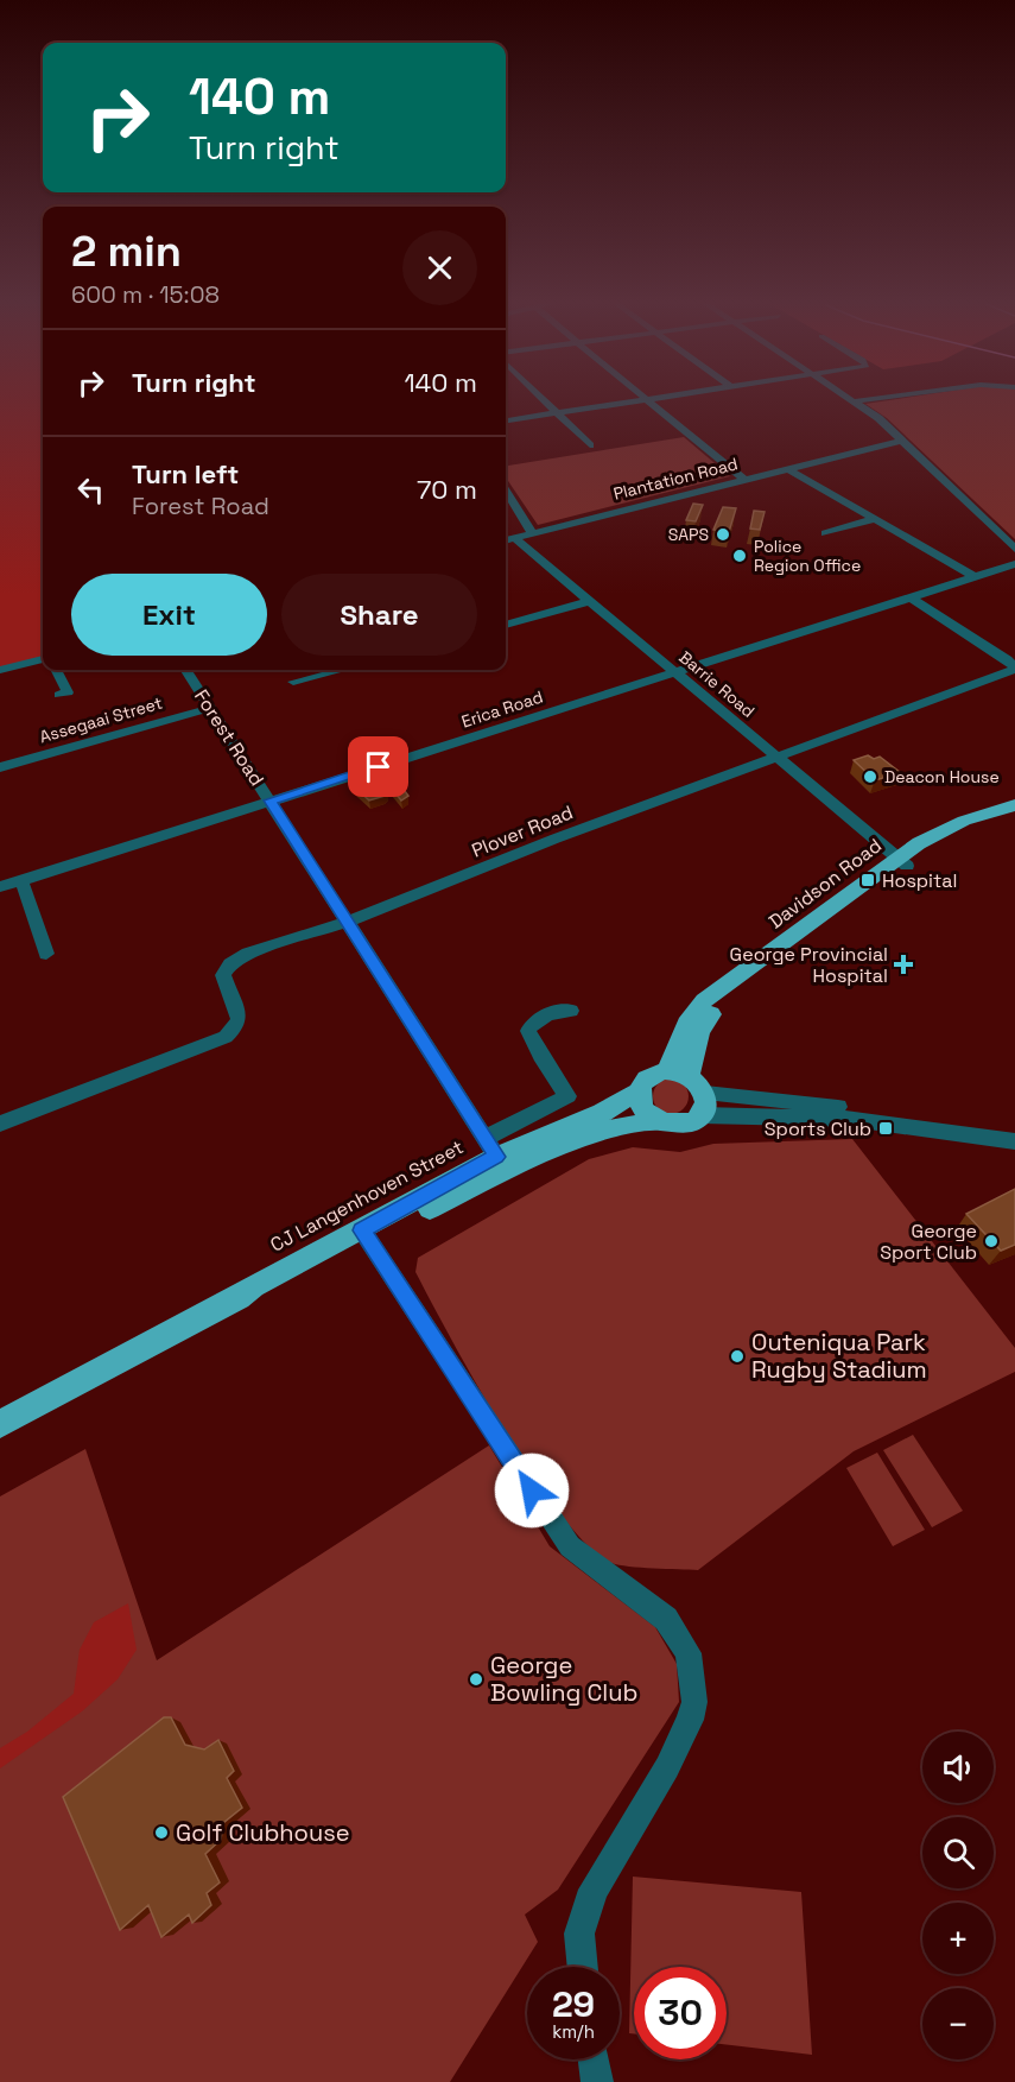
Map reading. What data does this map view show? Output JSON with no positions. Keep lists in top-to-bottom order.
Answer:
{
  "streets": {
    "highway": ["Davidson Road", "CJ Langenhoven Street"],
    "street": [
      "Plantation Road",
      "Barrie Road",
      "Erica Road",
      "Assegaai Street",
      "Forest Road",
      "Plover Road"
    ]
  },
  "crossings": [
    ["Plantation Road", "Barrie Road"],
    ["Barrie Road", "Erica Road"],
    ["Barrie Road", "Plover Road"],
    ["Barrie Road", "Davidson Road"],
    ["Erica Road", "Forest Road"],
    ["Erica Road", "Plover Road"],
    ["Assegaai Street", "Forest Road"],
    ["Forest Road", "Plover Road"],
    ["Forest Road", "CJ Langenhoven Street"],
    ["Davidson Road", "CJ Langenhoven Street"]
  ],
  "places": {
    "other": [
      "SAPS",
      "Police Region Office",
      "Deacon House",
      "George Sport Club",
      "Outeniqua Park Rugby Stadium",
      "George Bowling Club",
      "Golf Clubhouse"
    ],
    "transit": ["Hospital", "Sports Club"],
    "health": ["George Provincial Hospital"]
  },
  "page": {
    "turn": ["140 m", "Turn right"],
    "heading": ["2 min", "600 m · 15:08"],
    "list": [
      {
        "name": "Turn right",
        "value": "140 m"
      },
      {
        "name": "Turn left",
        "note": "Forest Road",
        "value": "70 m"
      }
    ],
    "buttons": ["Exit", "Share"],
    "map_buttons": ["+", "−"],
    "speed": "29 km/h",
    "limit": "30"
  }
}
